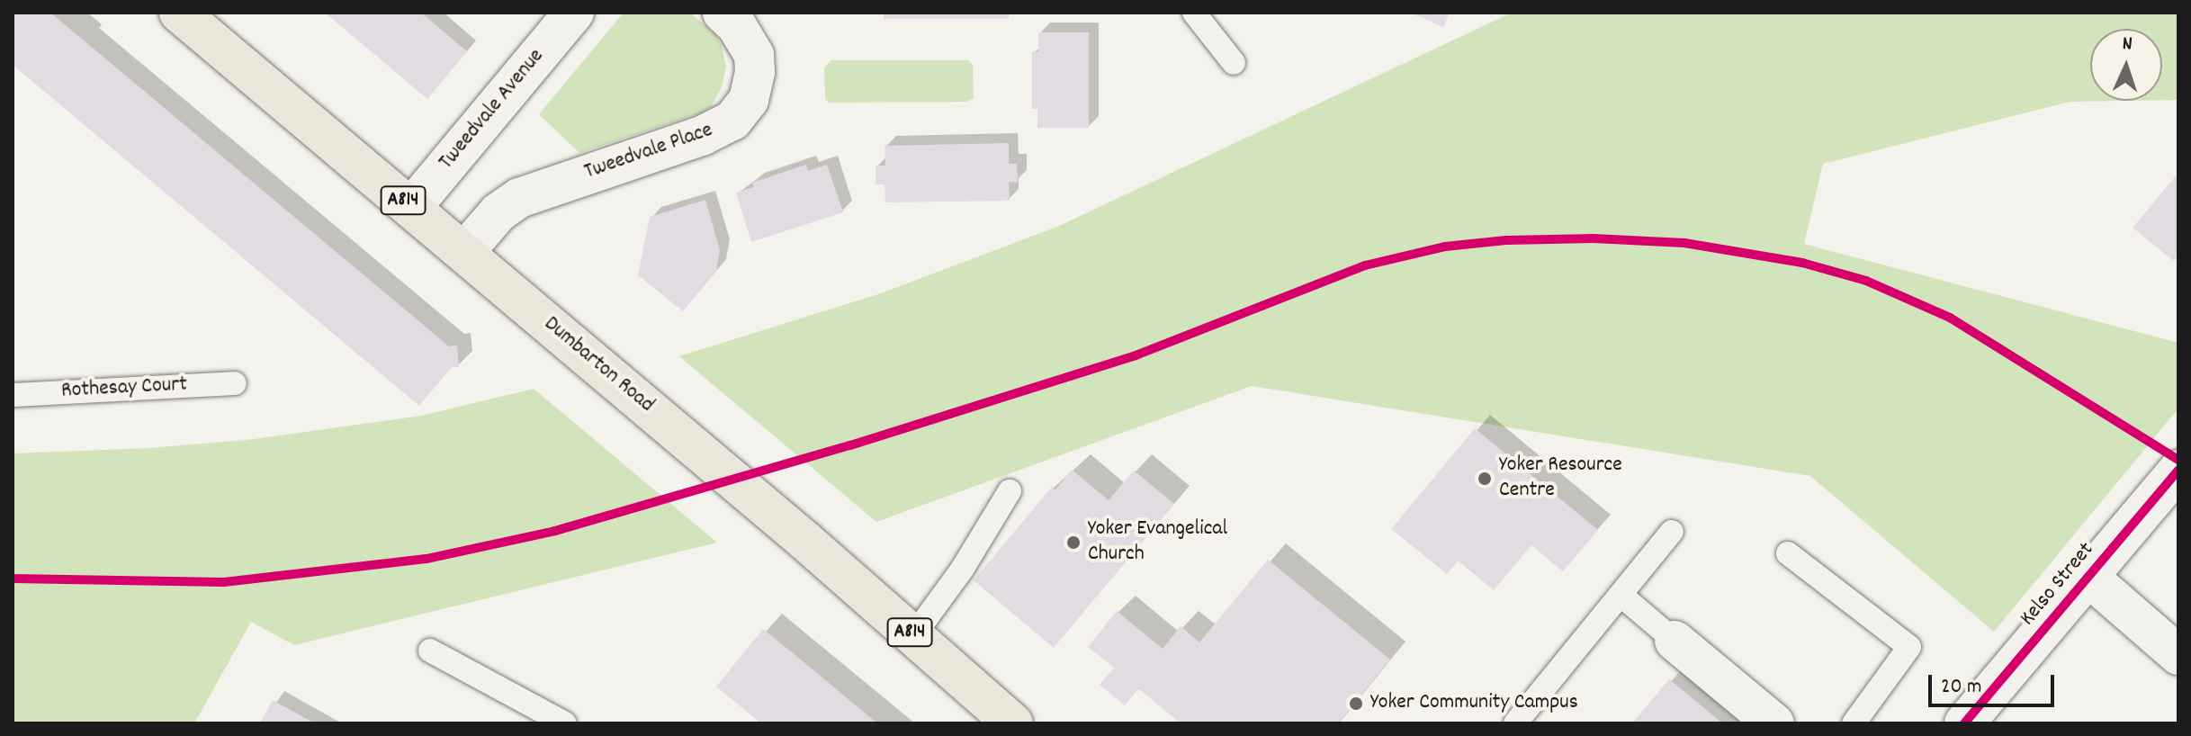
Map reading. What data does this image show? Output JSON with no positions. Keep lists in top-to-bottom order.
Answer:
{
  "streets": {
    "main road": ["A814", "Dumbarton Road"],
    "street": ["Tweedvale Avenue", "Tweedvale Place", "Kelso Street"],
    "lane": ["Rothesay Court"]
  },
  "crossings": [
    ["Tweedvale Avenue", "Dumbarton Road"],
    ["Tweedvale Place", "Dumbarton Road"]
  ],
  "places": ["Yoker Resource Centre", "Yoker Evangelical Church", "Yoker Community Campus"],
  "scale_bar": "20 m",
  "north": "top"
}
